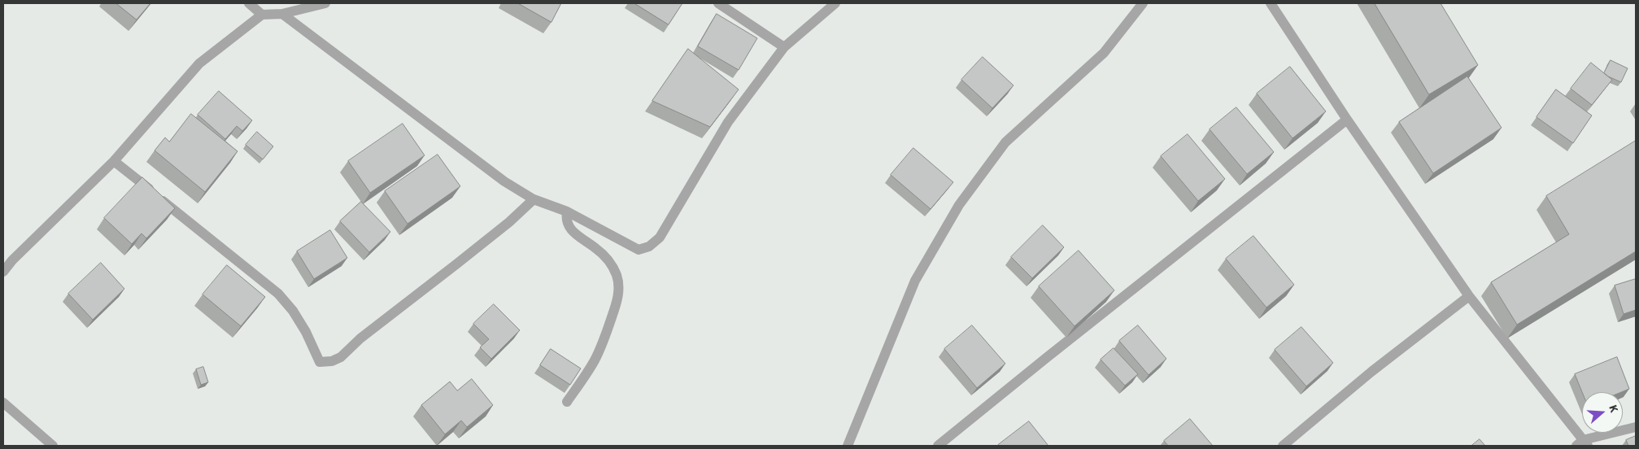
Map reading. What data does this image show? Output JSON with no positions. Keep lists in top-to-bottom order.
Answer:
{
  "north": "right"
}
